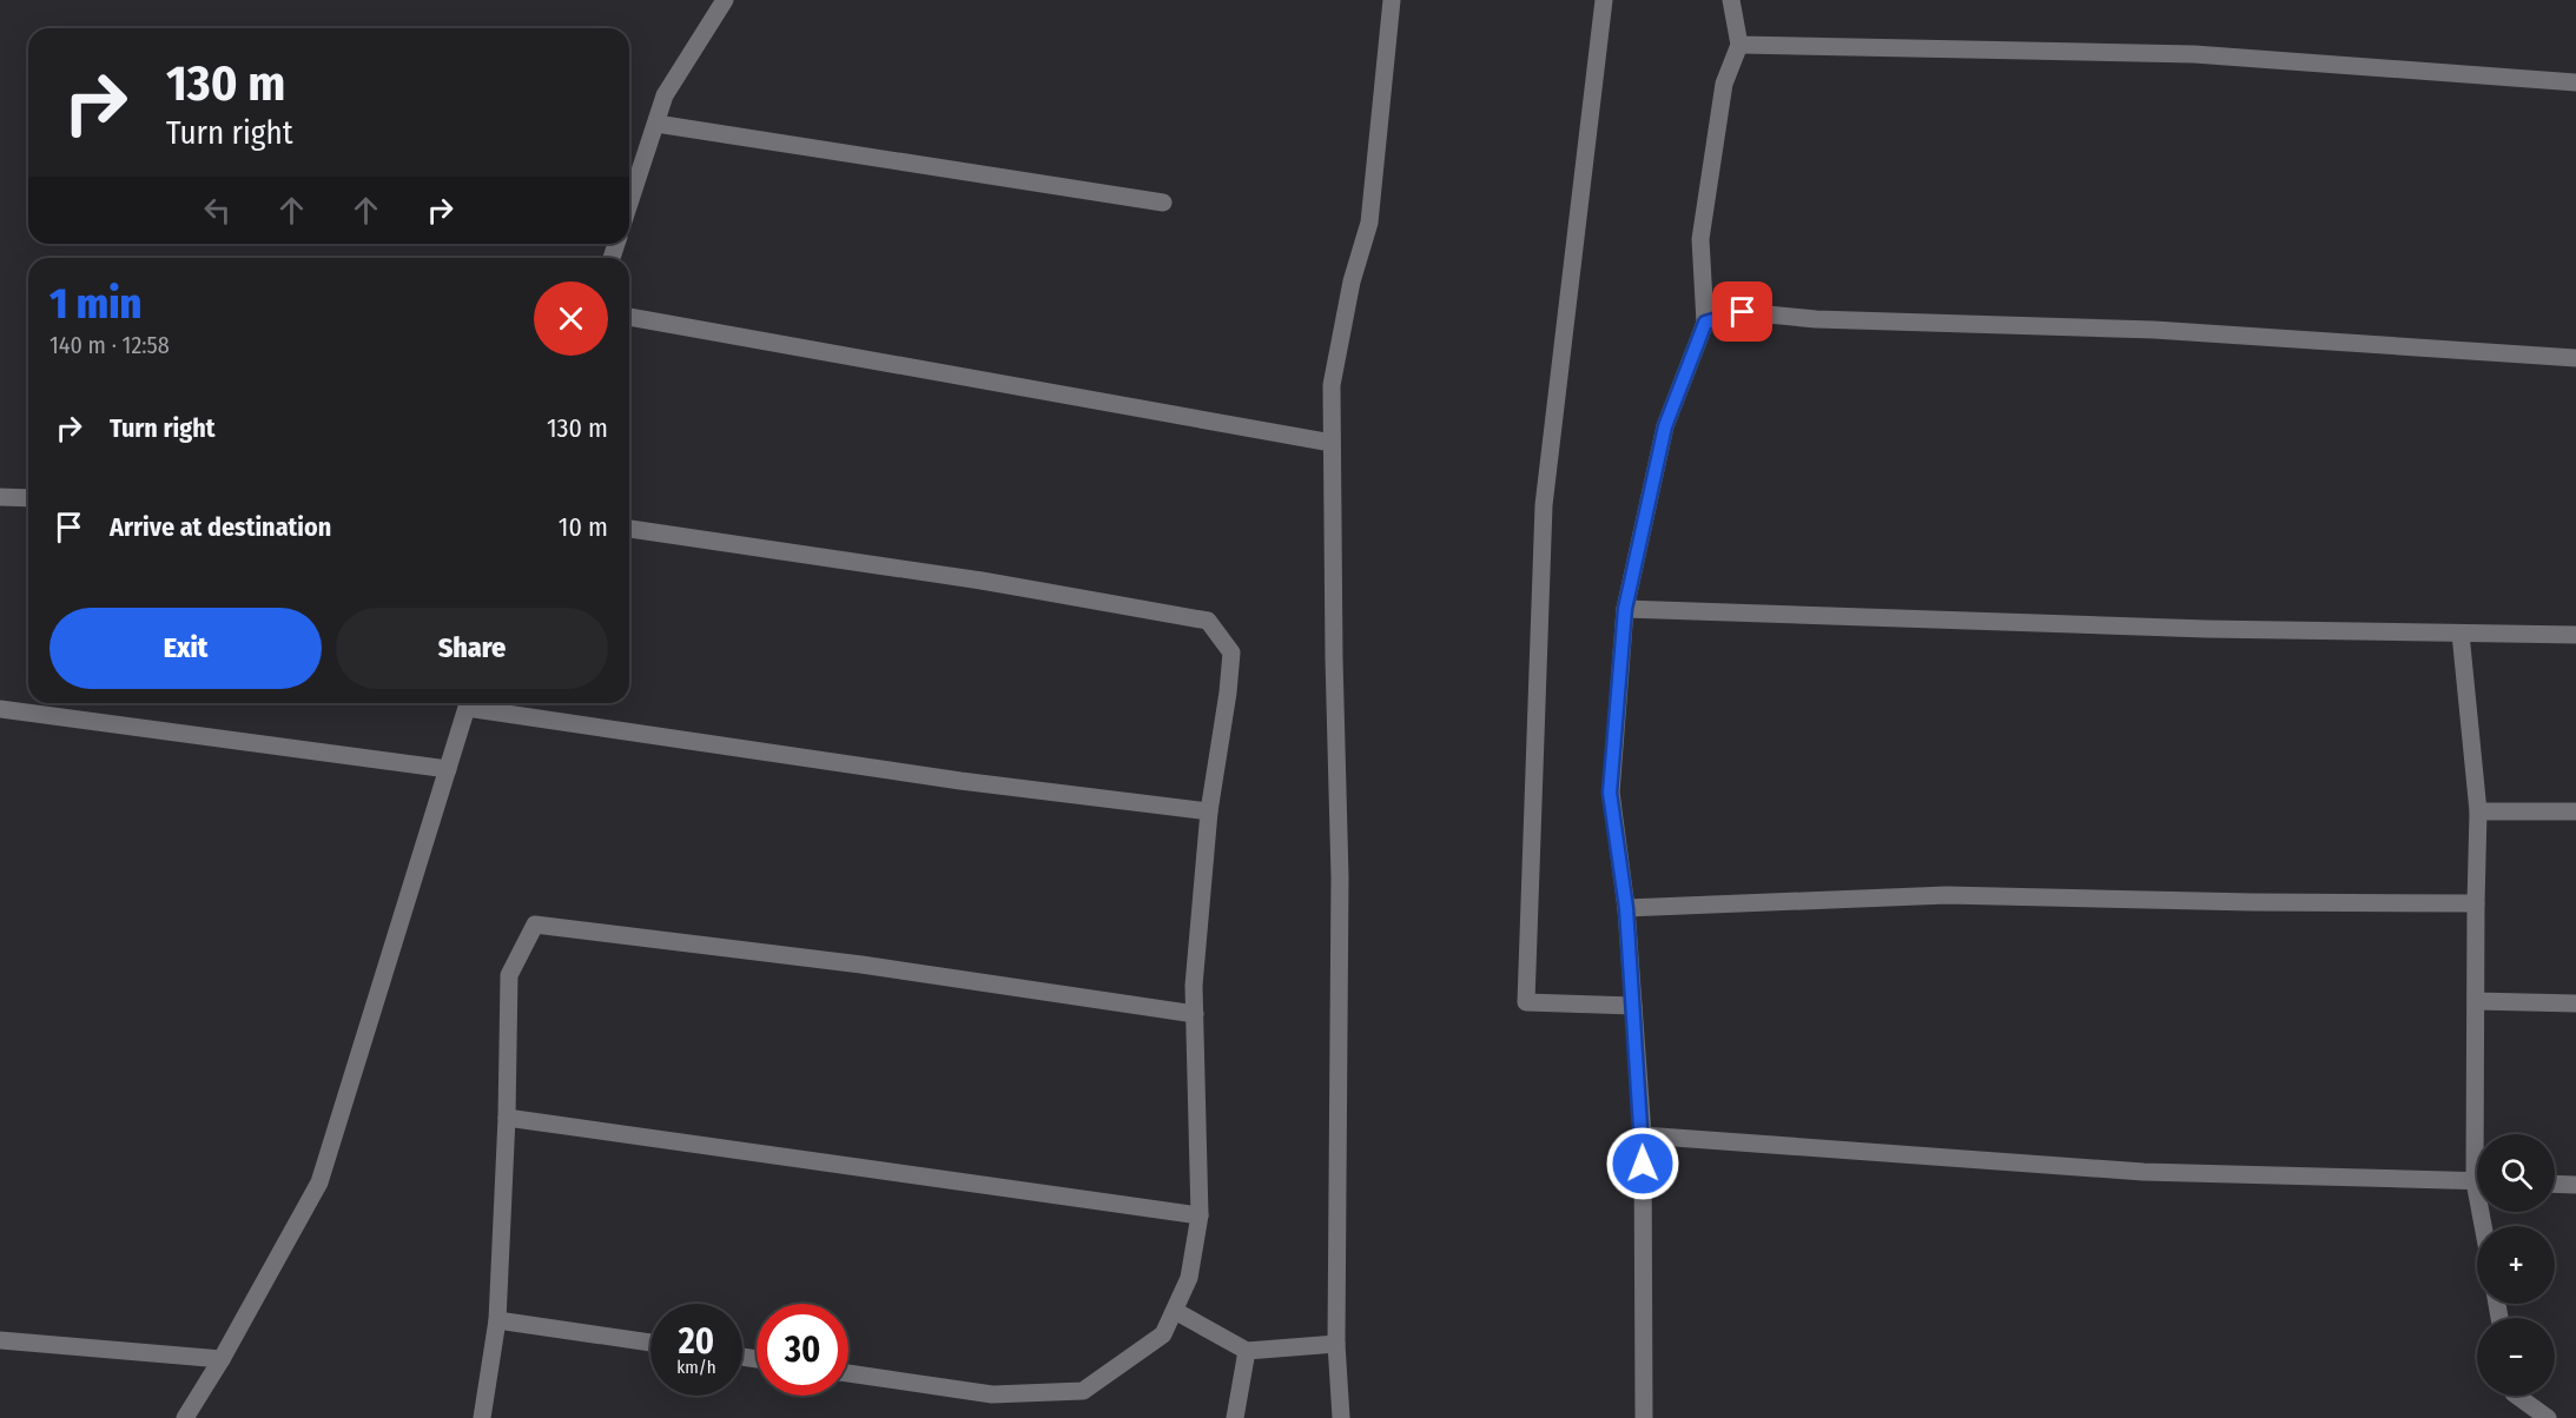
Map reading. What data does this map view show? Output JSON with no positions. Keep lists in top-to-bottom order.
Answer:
{
  "page": {
    "turn": ["130 m", "Turn right"],
    "heading": ["1 min", "140 m · 12:58"],
    "list": [
      {
        "name": "Turn right",
        "value": "130 m"
      },
      {
        "name": "Arrive at destination",
        "value": "10 m"
      }
    ],
    "buttons": ["Exit", "Share"],
    "map_buttons": ["+", "−"],
    "speed": "20 km/h",
    "limit": "30"
  }
}
